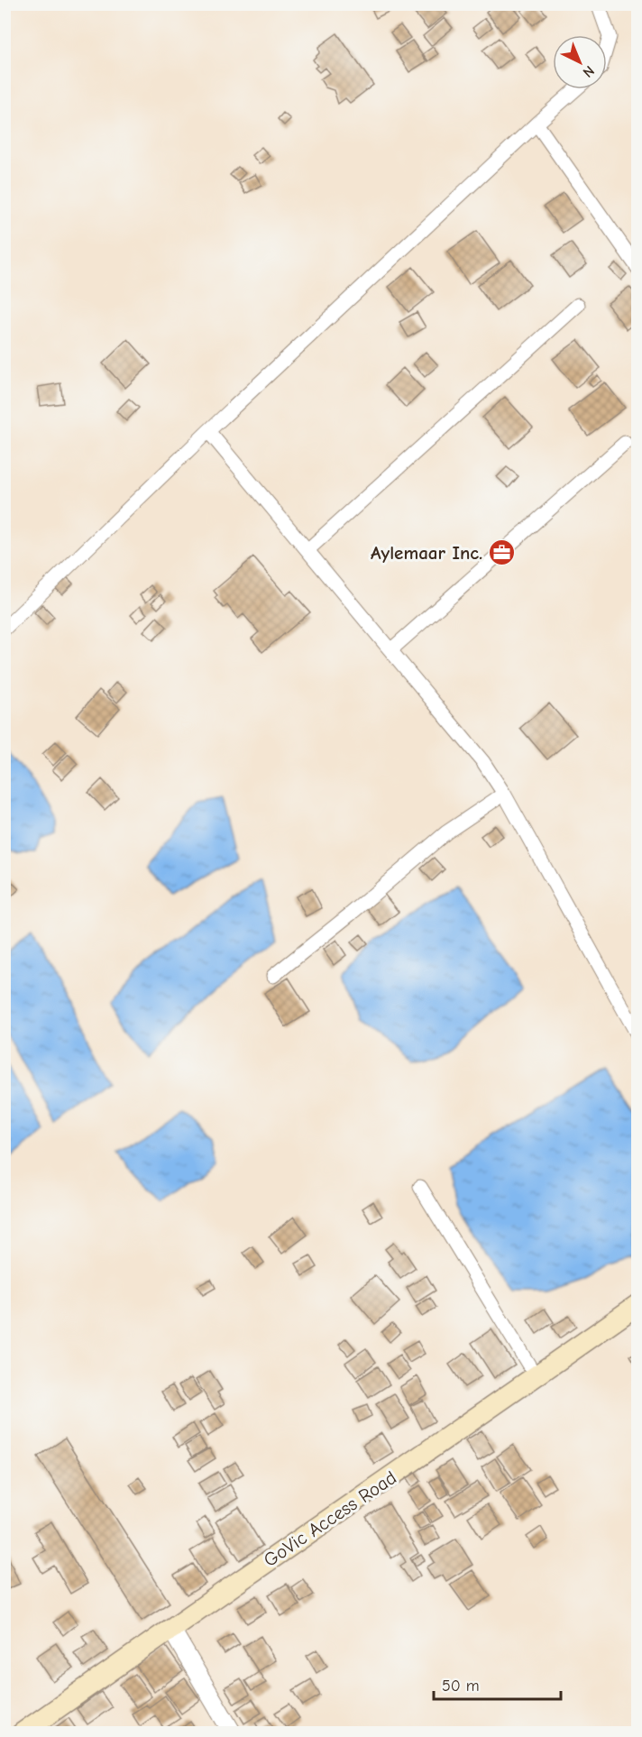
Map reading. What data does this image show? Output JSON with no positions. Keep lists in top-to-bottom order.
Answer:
{
  "streets": {
    "main road": ["GoVic Access Road"]
  },
  "places": {
    "office": ["Aylemaar Inc."]
  },
  "scale_bar": "50 m",
  "north": "bottom right"
}
